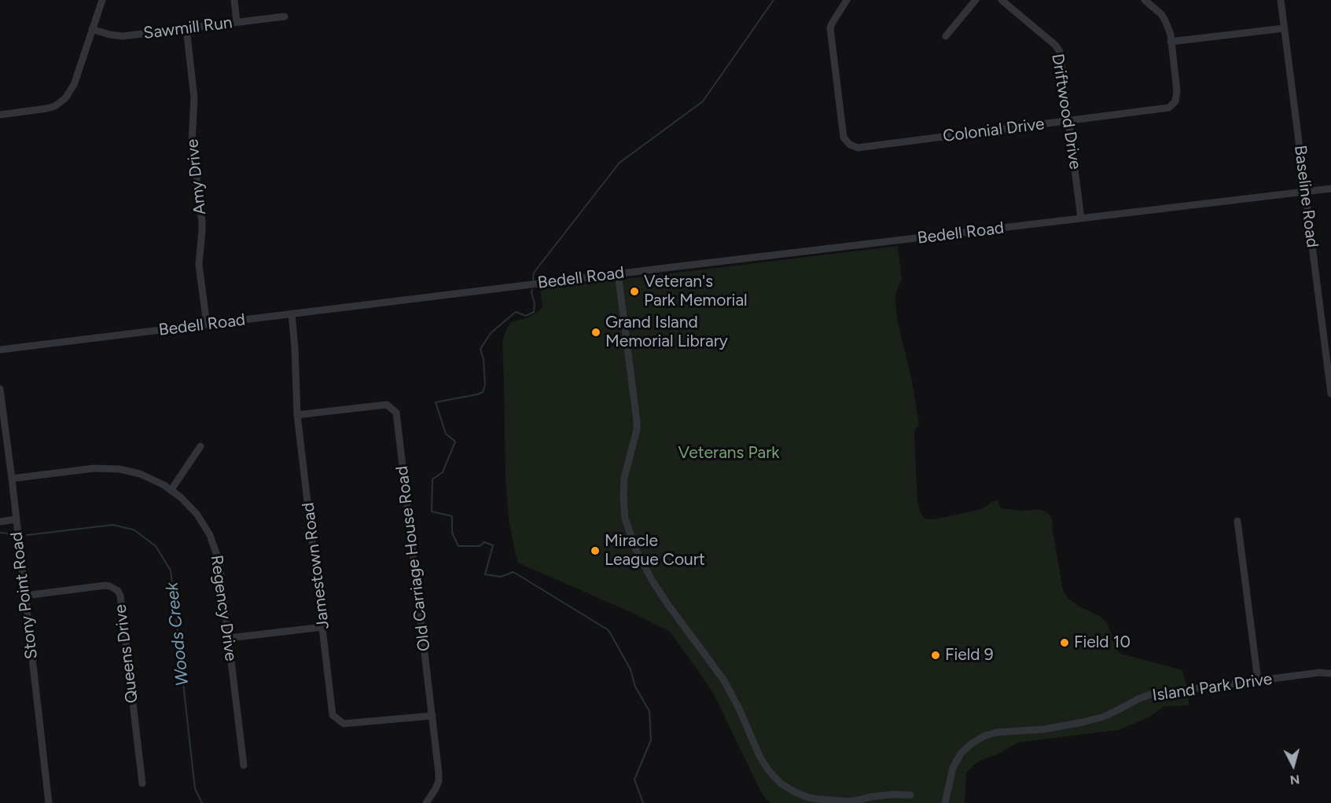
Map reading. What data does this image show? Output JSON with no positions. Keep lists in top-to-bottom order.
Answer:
{
  "streets": {
    "street": [
      "Sawmill Run",
      "Driftwood Drive",
      "Colonial Drive",
      "Amy Drive",
      "Baseline Road",
      "Bedell Road",
      "Old Carriage House Road",
      "Jamestown Road",
      "Stony Point Road",
      "Regency Drive",
      "Queens Drive",
      "Island Park Drive"
    ]
  },
  "crossings": [
    ["Sawmill Run", "Amy Drive"],
    ["Driftwood Drive", "Colonial Drive"],
    ["Driftwood Drive", "Bedell Road"],
    ["Amy Drive", "Bedell Road"],
    ["Baseline Road", "Bedell Road"],
    ["Bedell Road", "Jamestown Road"],
    ["Old Carriage House Road", "Jamestown Road"],
    ["Stony Point Road", "Regency Drive"],
    ["Stony Point Road", "Queens Drive"]
  ],
  "water": ["Woods Creek"],
  "parks": ["Veterans Park"],
  "places": [
    "Veteran's Park Memorial",
    "Grand Island Memorial Library",
    "Miracle League Court",
    "Field 10",
    "Field 9"
  ],
  "north": "bottom"
}
